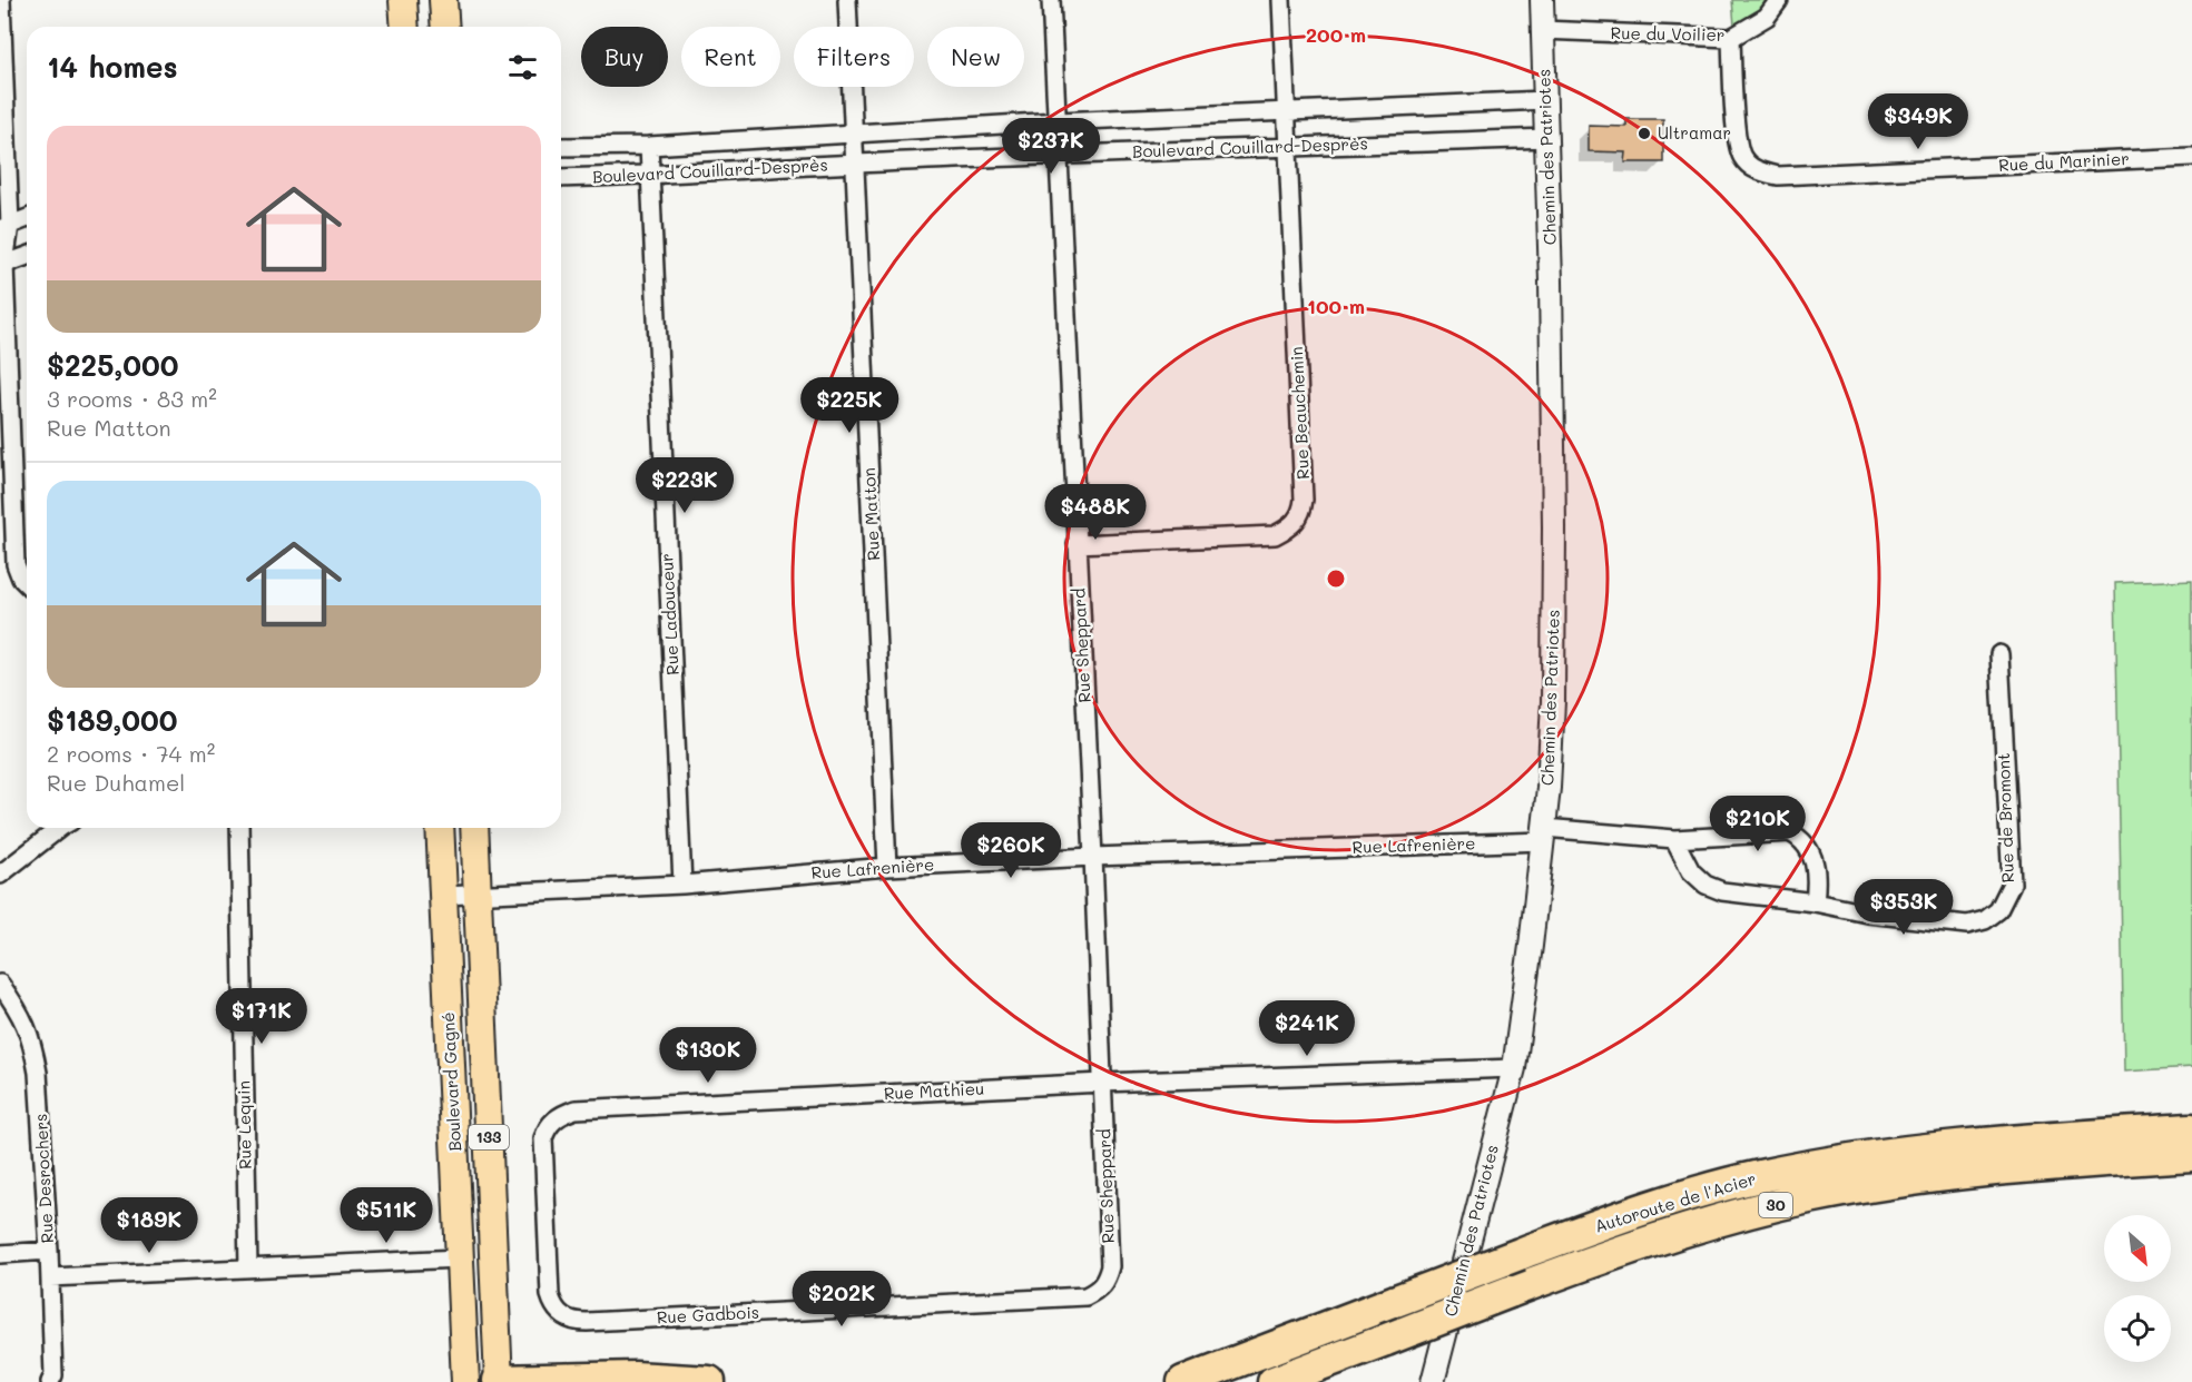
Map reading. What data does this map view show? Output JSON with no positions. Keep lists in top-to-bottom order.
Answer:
{
  "streets": {
    "highway": ["Autoroute de l'Acier", "30"],
    "main road": ["Boulevard Gagné", "133"],
    "street": [
      "Rue du Voilier",
      "Boulevard Couillard-Desprès",
      "Chemin des Patriotes",
      "Rue du Marinier",
      "Rue Beauchemin",
      "Rue Matton",
      "Rue Ladouceur",
      "Rue Sheppard",
      "Rue de Bromont",
      "Rue Lafrenière",
      "Rue Mathieu",
      "Rue Lequin",
      "Rue Desrochers",
      "Rue Gadbois"
    ]
  },
  "crossings": [
    ["Rue du Voilier", "Chemin des Patriotes"],
    ["Rue du Voilier", "Rue du Marinier"],
    ["Boulevard Couillard-Desprès", "Chemin des Patriotes"],
    ["Boulevard Couillard-Desprès", "Rue Beauchemin"],
    ["Boulevard Couillard-Desprès", "Rue Matton"],
    ["Boulevard Couillard-Desprès", "Rue Ladouceur"],
    ["Boulevard Couillard-Desprès", "Rue Sheppard"],
    ["Chemin des Patriotes", "Rue Lafrenière"],
    ["Chemin des Patriotes", "Rue Mathieu"],
    ["Rue Beauchemin", "Rue Sheppard"],
    ["Rue Matton", "Rue Lafrenière"],
    ["Rue Ladouceur", "Rue Lafrenière"],
    ["Rue Sheppard", "Rue Lafrenière"],
    ["Rue Sheppard", "Rue Mathieu"],
    ["Rue Sheppard", "Rue Gadbois"],
    ["Rue Lafrenière", "Boulevard Gagné"],
    ["Rue Mathieu", "Rue Gadbois"]
  ],
  "places": ["Ultramar"],
  "north": "bottom right",
  "page": {
    "chip": [
      "Buy",
      "Rent",
      "Filters",
      "New"
    ],
    "heading": "14 homes",
    "price": [
      "$349K",
      "$237K",
      "$225K",
      "$223K",
      "$488K",
      "$210K",
      "$260K",
      "$353K",
      "$171K",
      "$241K",
      "$130K",
      "$511K",
      "$189K",
      "$202K"
    ],
    "list": [
      {
        "name": "$225,000",
        "note": "3 rooms · 83 m² · Rue Matton"
      },
      {
        "name": "$189,000",
        "note": "2 rooms · 74 m² · Rue Duhamel"
      }
    ]
  },
  "rings": ["200 m", "100 m"]
}
